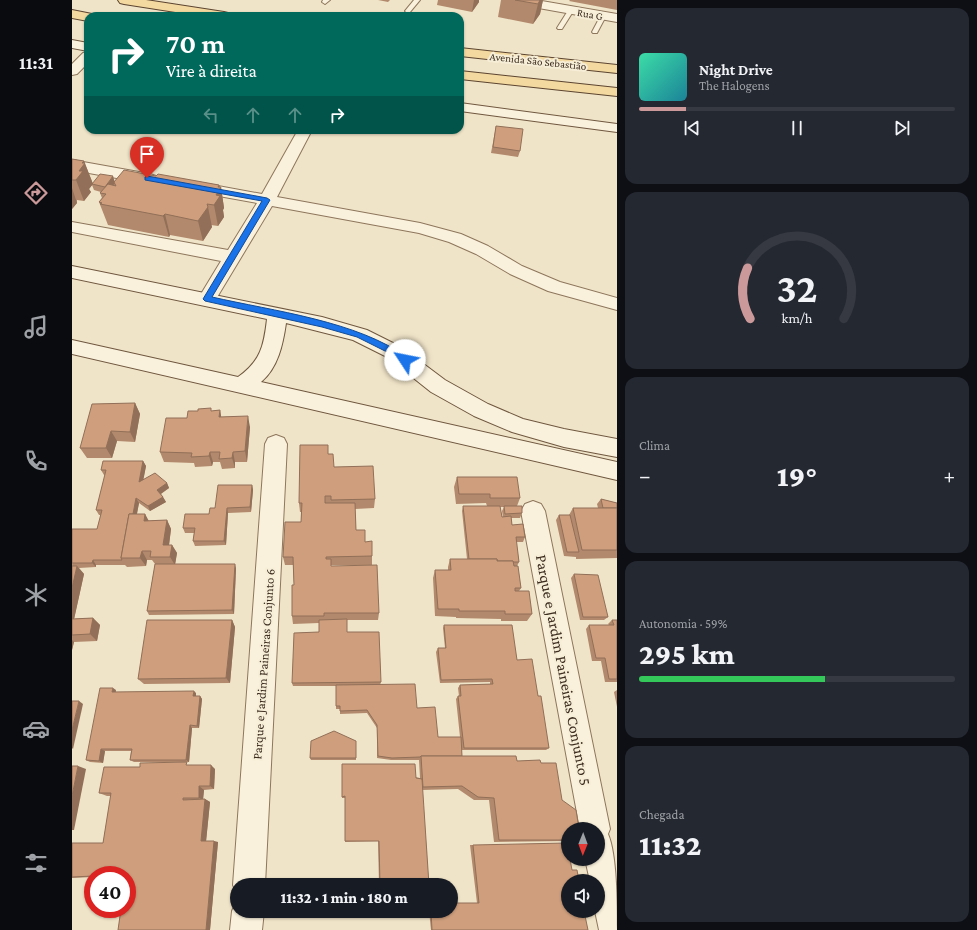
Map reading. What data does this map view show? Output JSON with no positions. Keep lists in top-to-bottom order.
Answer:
{
  "streets": {
    "main road": ["Avenida São Sebastião"],
    "street": ["Rua G", "Parque e Jardim Paineiras Conjunto 6", "Parque e Jardim Paineiras Conjunto 5"]
  },
  "north": "bottom",
  "page": {
    "tabs": "11:31",
    "turn": ["70 m", "Vire à direita"],
    "song": ["Night Drive", "The Halogens"],
    "tile": [
      "Clima",
      ["Autonomia · 59%", "295 km"],
      ["Chegada", "11:32"]
    ],
    "heat": ["−", "19°", "+"],
    "limit": "40",
    "trip": "11:32 · 1 min · 180 m",
    "gauge": ["32", "km/h"]
  }
}
